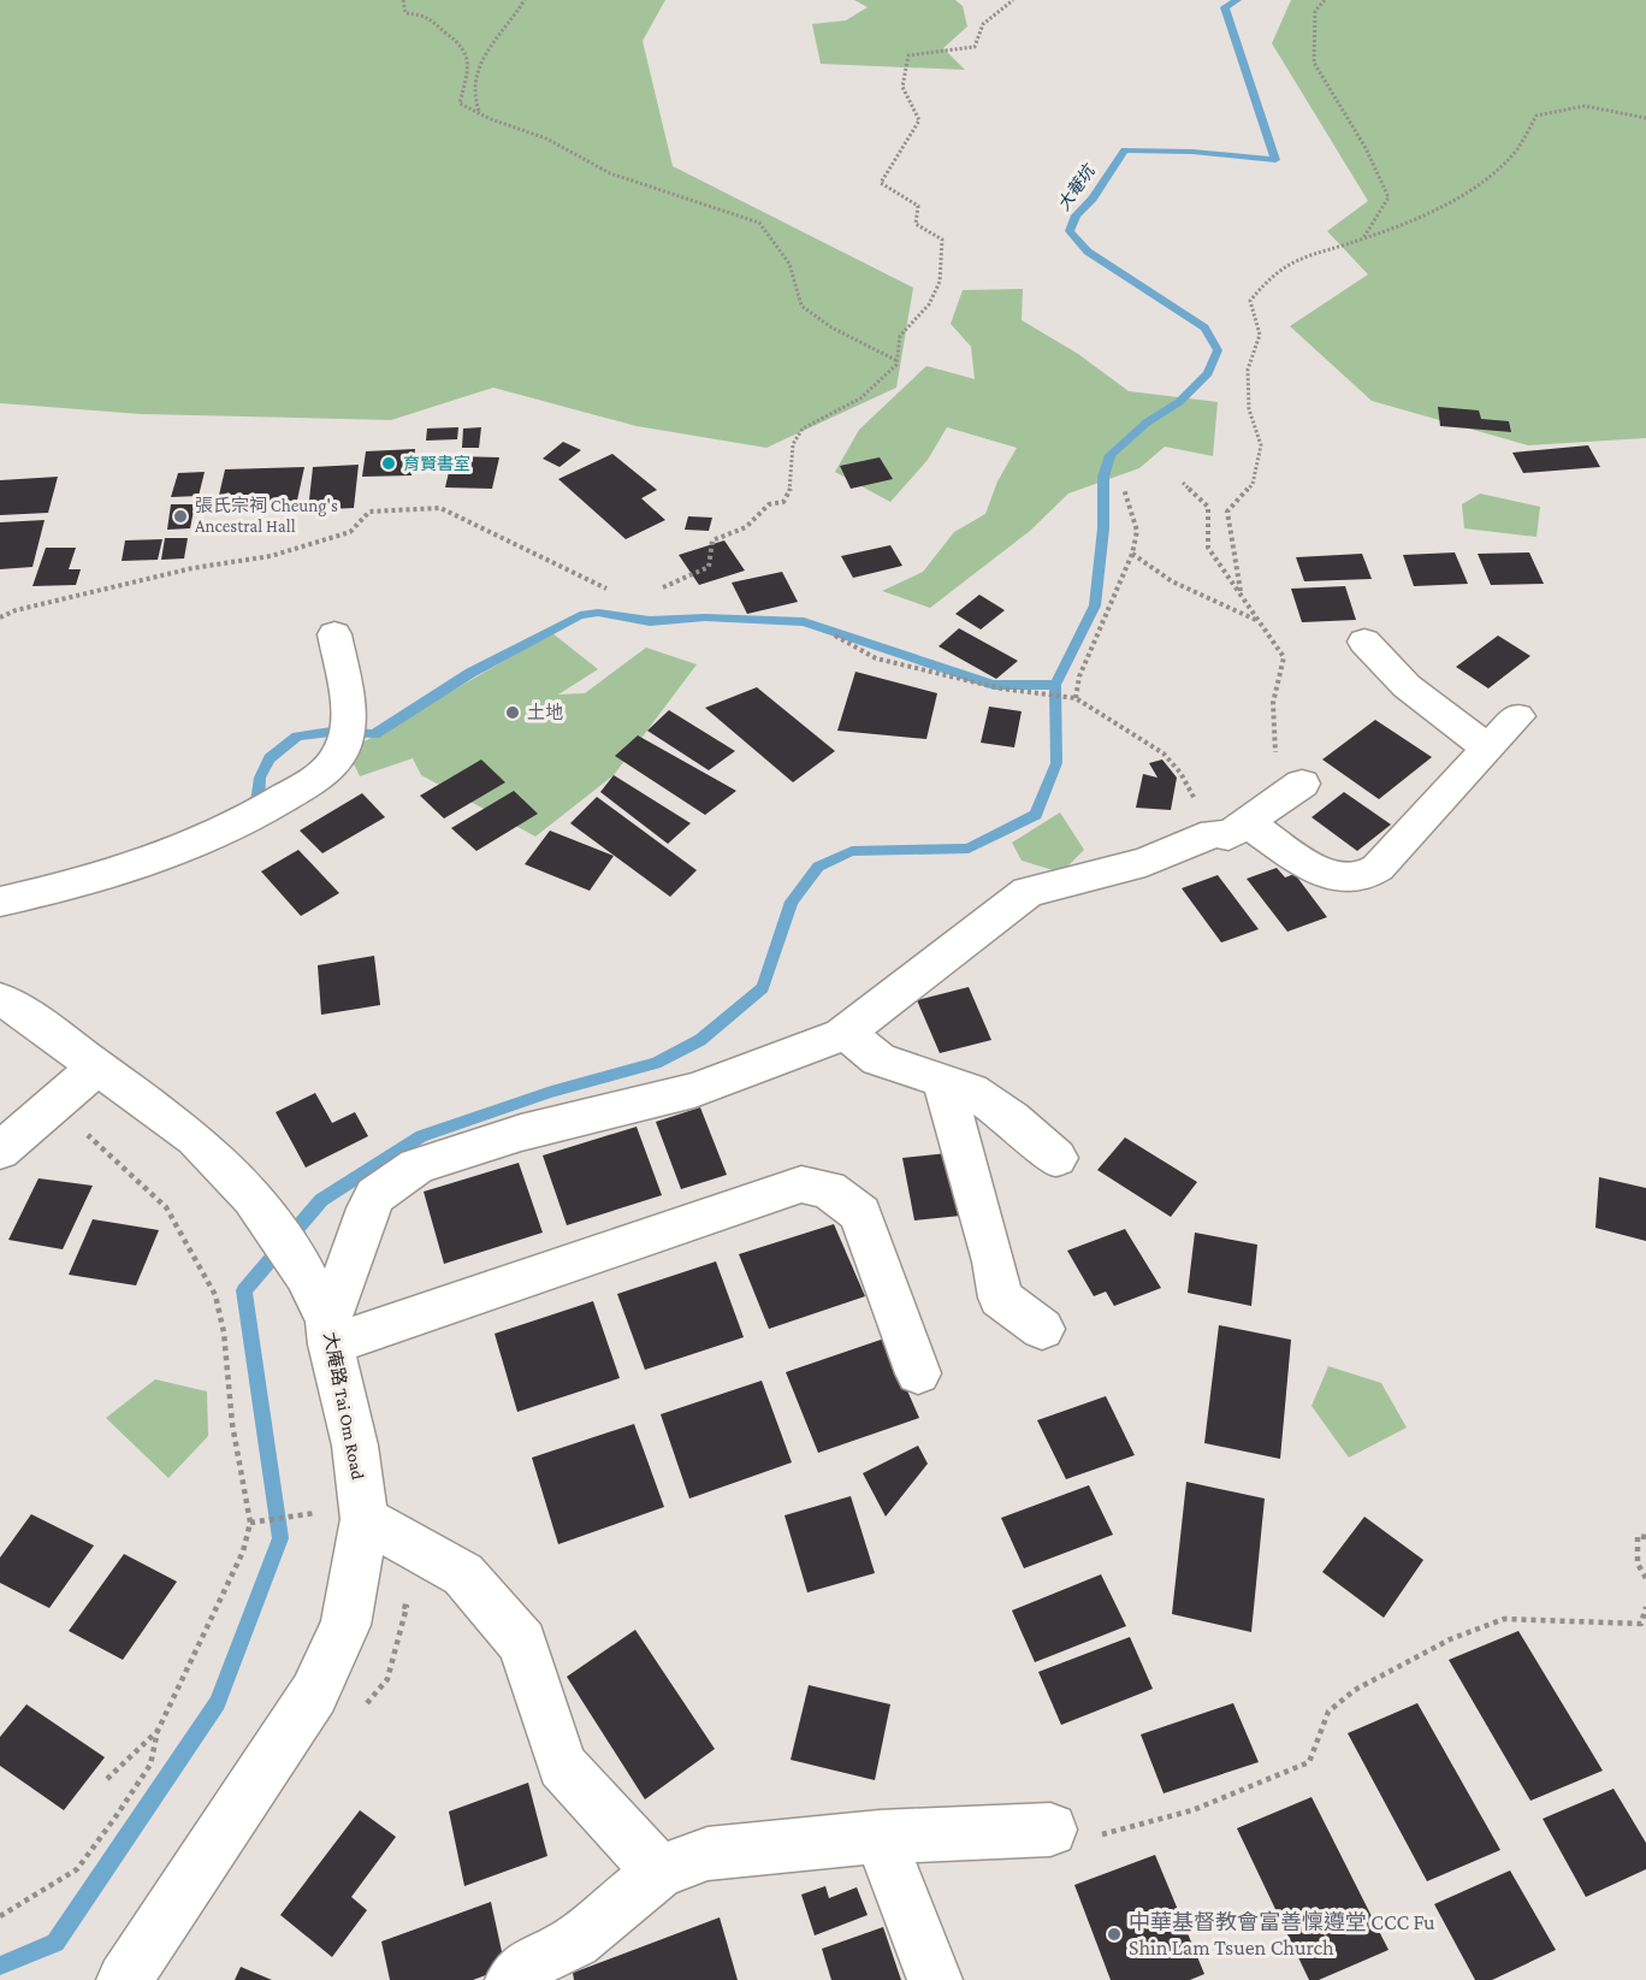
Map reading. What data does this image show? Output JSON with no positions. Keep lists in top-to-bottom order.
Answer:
{
  "streets": {
    "street": ["大庵路 Tai Om Road"]
  },
  "water": ["大菴坑"],
  "places": [
    "育賢書室",
    "張氏宗祠 Cheung's Ancestral Hall",
    "土地",
    "中華基督教會富善懍遵堂 CCC Fu Shin Lam Tsuen Church"
  ]
}
